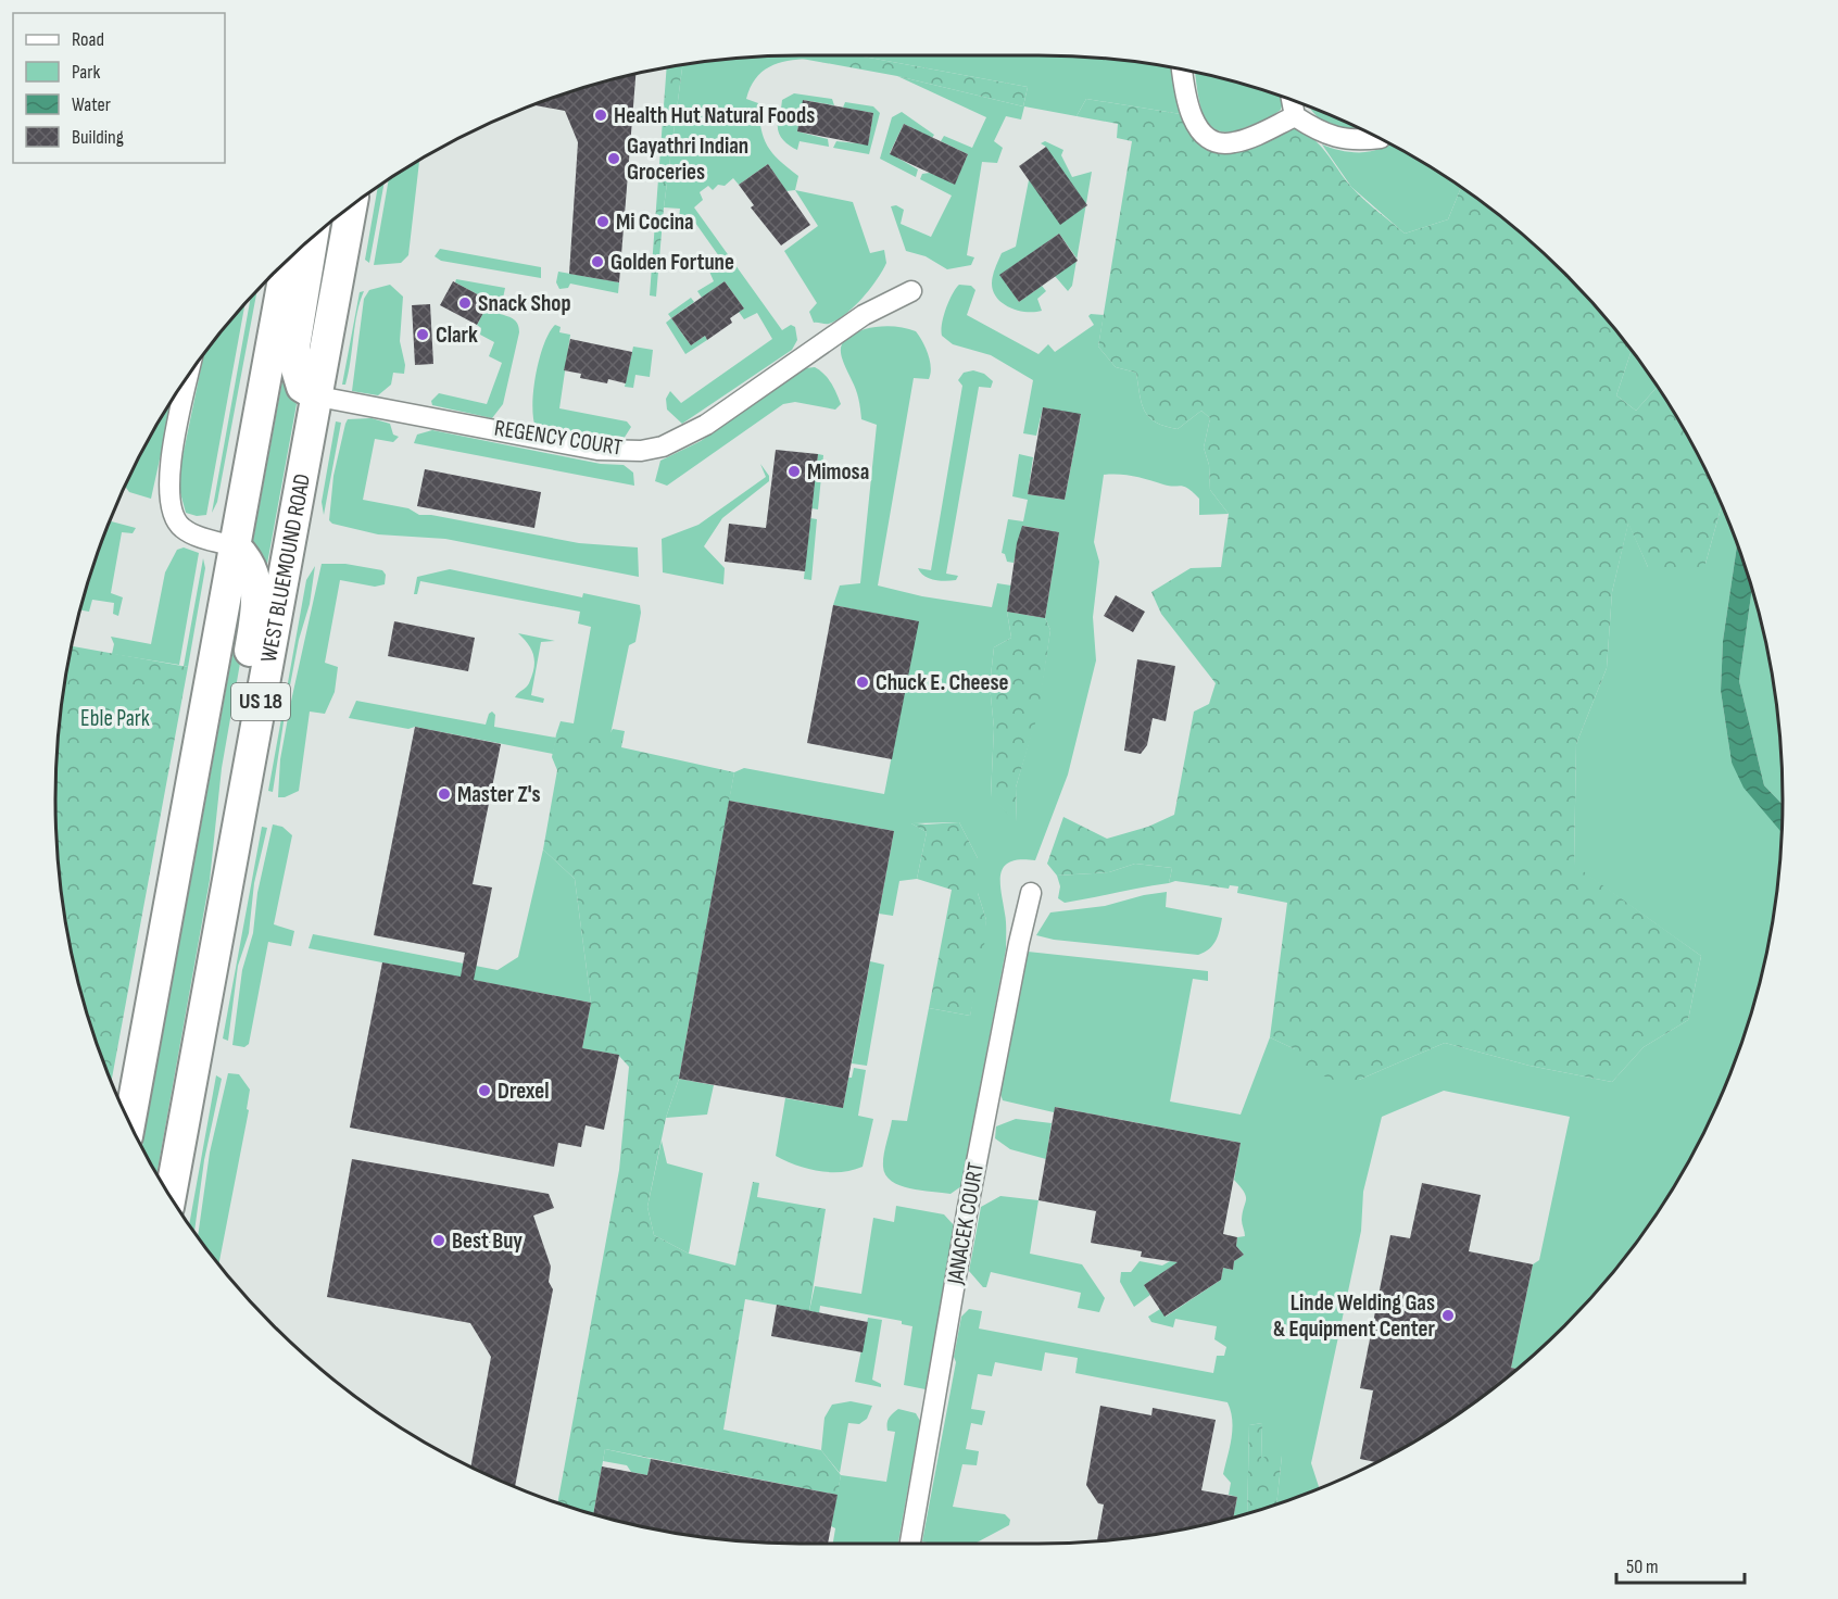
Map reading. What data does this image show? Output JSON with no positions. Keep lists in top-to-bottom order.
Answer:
{
  "streets": {
    "main road": ["WEST BLUEMOUND ROAD", "US 18"],
    "street": ["REGENCY COURT", "JANACEK COURT"]
  },
  "crossings": [
    ["REGENCY COURT", "WEST BLUEMOUND ROAD"]
  ],
  "parks": ["Eble Park"],
  "places": [
    "Health Hut Natural Foods",
    "Gayathri Indian Groceries",
    "Mi Cocina",
    "Golden Fortune",
    "Snack Shop",
    "Clark",
    "Mimosa",
    "Chuck E. Cheese",
    "Master Z's",
    "Drexel",
    "Best Buy",
    "Linde Welding Gas & Equipment Center"
  ],
  "legend": [
    "Road",
    "Park",
    "Water",
    "Building"
  ],
  "scale_bar": "50 m"
}
